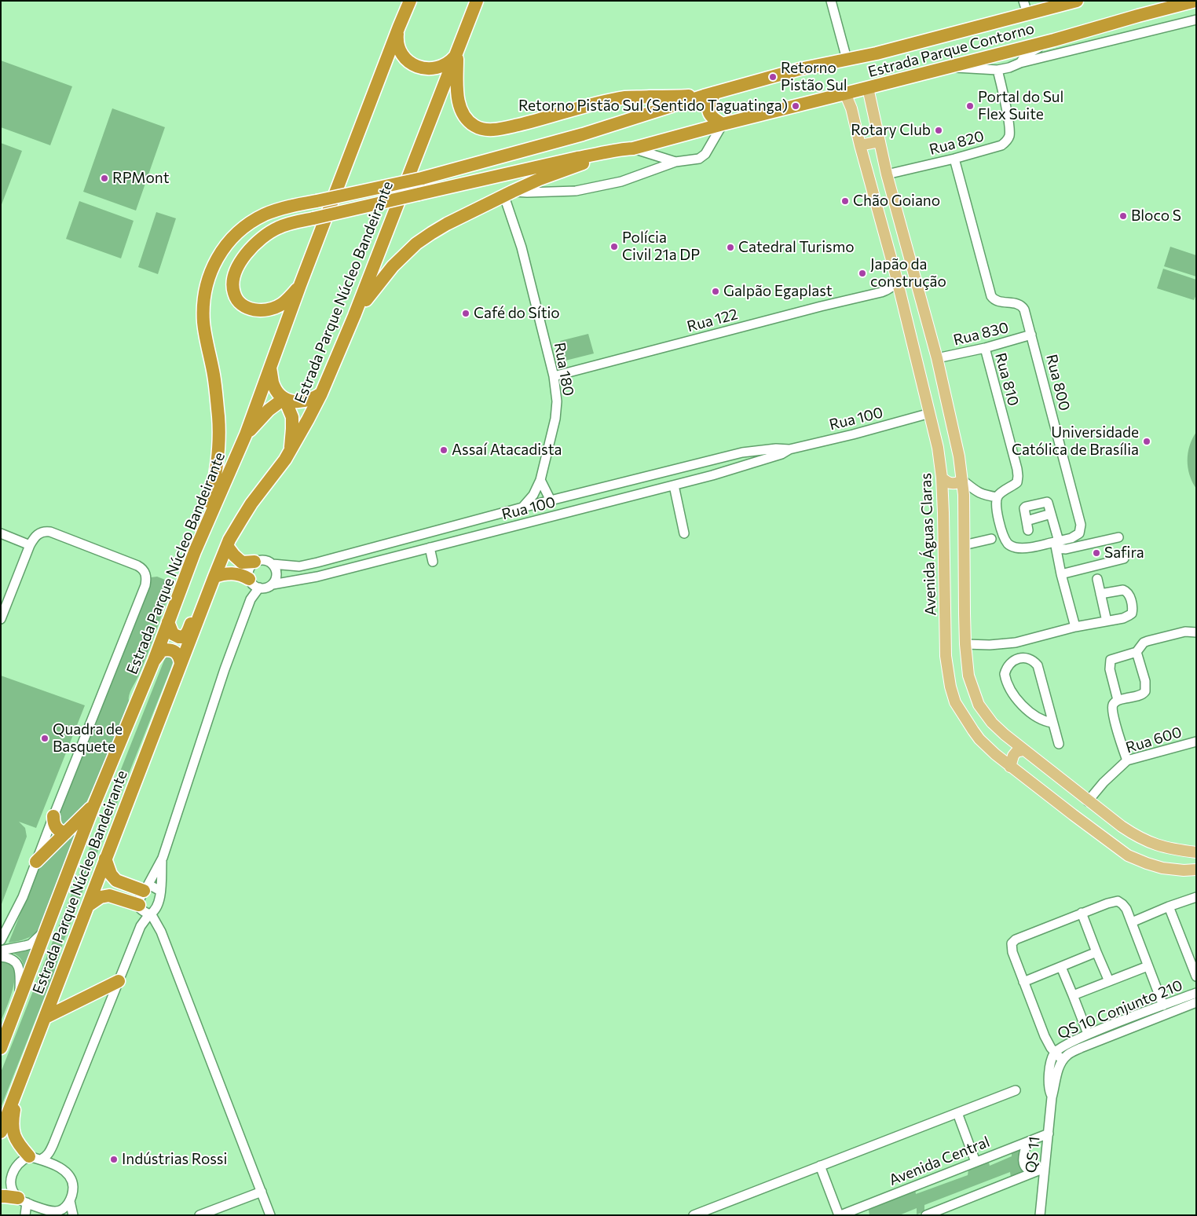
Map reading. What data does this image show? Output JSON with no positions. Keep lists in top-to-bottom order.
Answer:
{
  "streets": {
    "highway": ["Estrada Parque Contorno", "Estrada Parque Núcleo Bandeirante"],
    "main road": ["Avenida Águas Claras"],
    "street": [
      "Rua 820",
      "Rua 122",
      "Rua 830",
      "Rua 180",
      "Rua 810",
      "Rua 800",
      "Rua 100",
      "Rua 600",
      "QS 10 Conjunto 210",
      "QS 11",
      "Avenida Central"
    ]
  },
  "crossings": [
    ["Estrada Parque Contorno", "Avenida Águas Claras"],
    ["Rua 820", "Rua 800"],
    ["Rua 122", "Rua 180"],
    ["Rua 122", "Avenida Águas Claras"],
    ["Rua 830", "Rua 810"],
    ["Rua 830", "Rua 800"],
    ["Rua 180", "Rua 100"],
    ["Rua 100", "Avenida Águas Claras"],
    ["QS 10 Conjunto 210", "QS 11"],
    ["QS 11", "Avenida Central"]
  ],
  "places": [
    "Retorno Pistão Sul",
    "Retorno Pistão Sul (Sentido Taguatinga)",
    "Portal do Sul Flex Suite",
    "Rotary Club",
    "RPMont",
    "Chão Goiano",
    "Bloco S",
    "Polícia Civil 21a DP",
    "Catedral Turismo",
    "Japão da construção",
    "Galpão Egaplast",
    "Café do Sítio",
    "Universidade Católica de Brasília",
    "Assaí Atacadista",
    "Safira",
    "Quadra de Basquete",
    "Indústrias Rossi"
  ]
}
